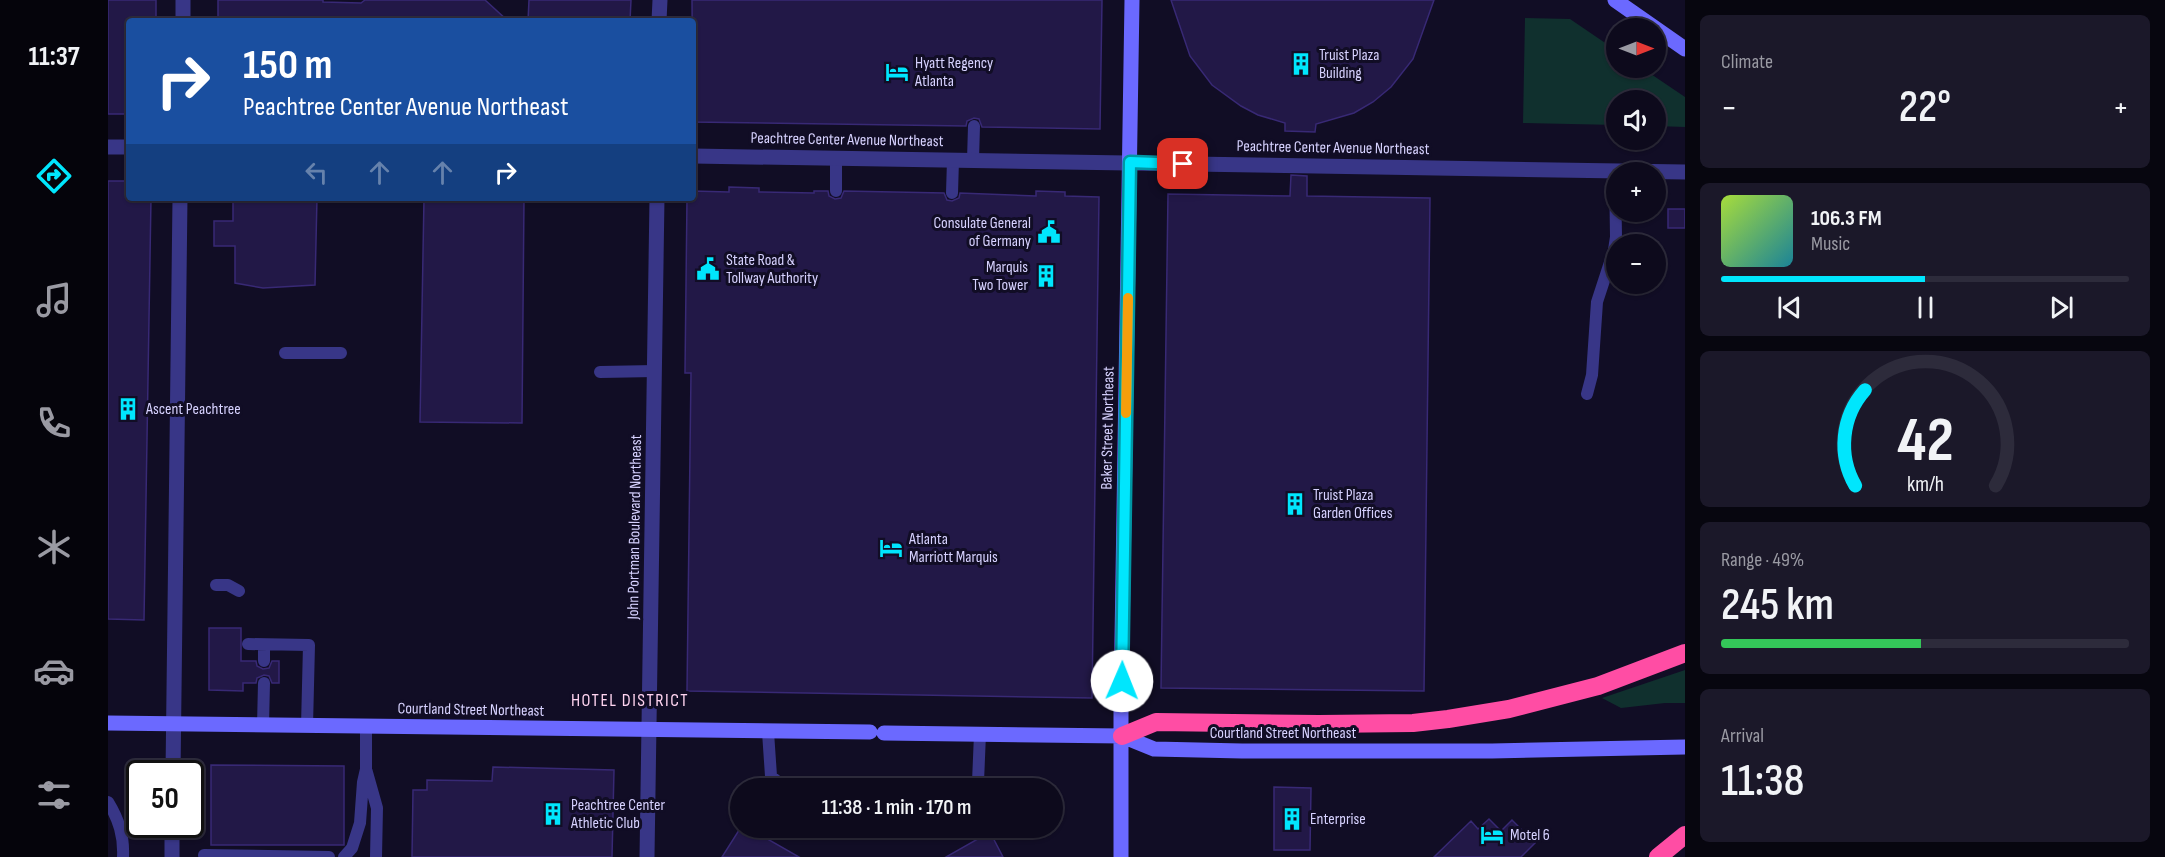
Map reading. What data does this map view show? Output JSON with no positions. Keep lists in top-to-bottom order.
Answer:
{
  "streets": {
    "main road": ["Baker Street Northeast", "Courtland Street Northeast"],
    "street": ["Peachtree Center Avenue Northeast", "John Portman Boulevard Northeast"]
  },
  "crossings": [
    ["Peachtree Center Avenue Northeast", "Baker Street Northeast"],
    ["Baker Street Northeast", "Courtland Street Northeast"],
    ["John Portman Boulevard Northeast", "Courtland Street Northeast"]
  ],
  "districts": ["HOTEL DISTRICT"],
  "places": {
    "building": [
      "Truist Plaza Building",
      "Marquis Two Tower",
      "Ascent Peachtree",
      "Truist Plaza Garden Offices",
      "Peachtree Center Athletic Club",
      "Enterprise"
    ],
    "hotel": ["Hyatt Regency Atlanta", "Atlanta Marriott Marquis", "Motel 6"],
    "public building": ["Consulate General of Germany", "State Road & Tollway Authority"]
  },
  "north": "right",
  "page": {
    "tabs": "11:37",
    "tile": [
      "Climate",
      ["Range · 49%", "245 km"],
      ["Arrival", "11:38"]
    ],
    "map_buttons": ["+", "−"],
    "turn": ["150 m", "Peachtree Center Avenue Northeast"],
    "heat": ["−", "22°", "+"],
    "song": ["106.3 FM", "Music"],
    "limit": "50",
    "trip": "11:38 · 1 min · 170 m",
    "gauge": ["42", "km/h"]
  }
}
